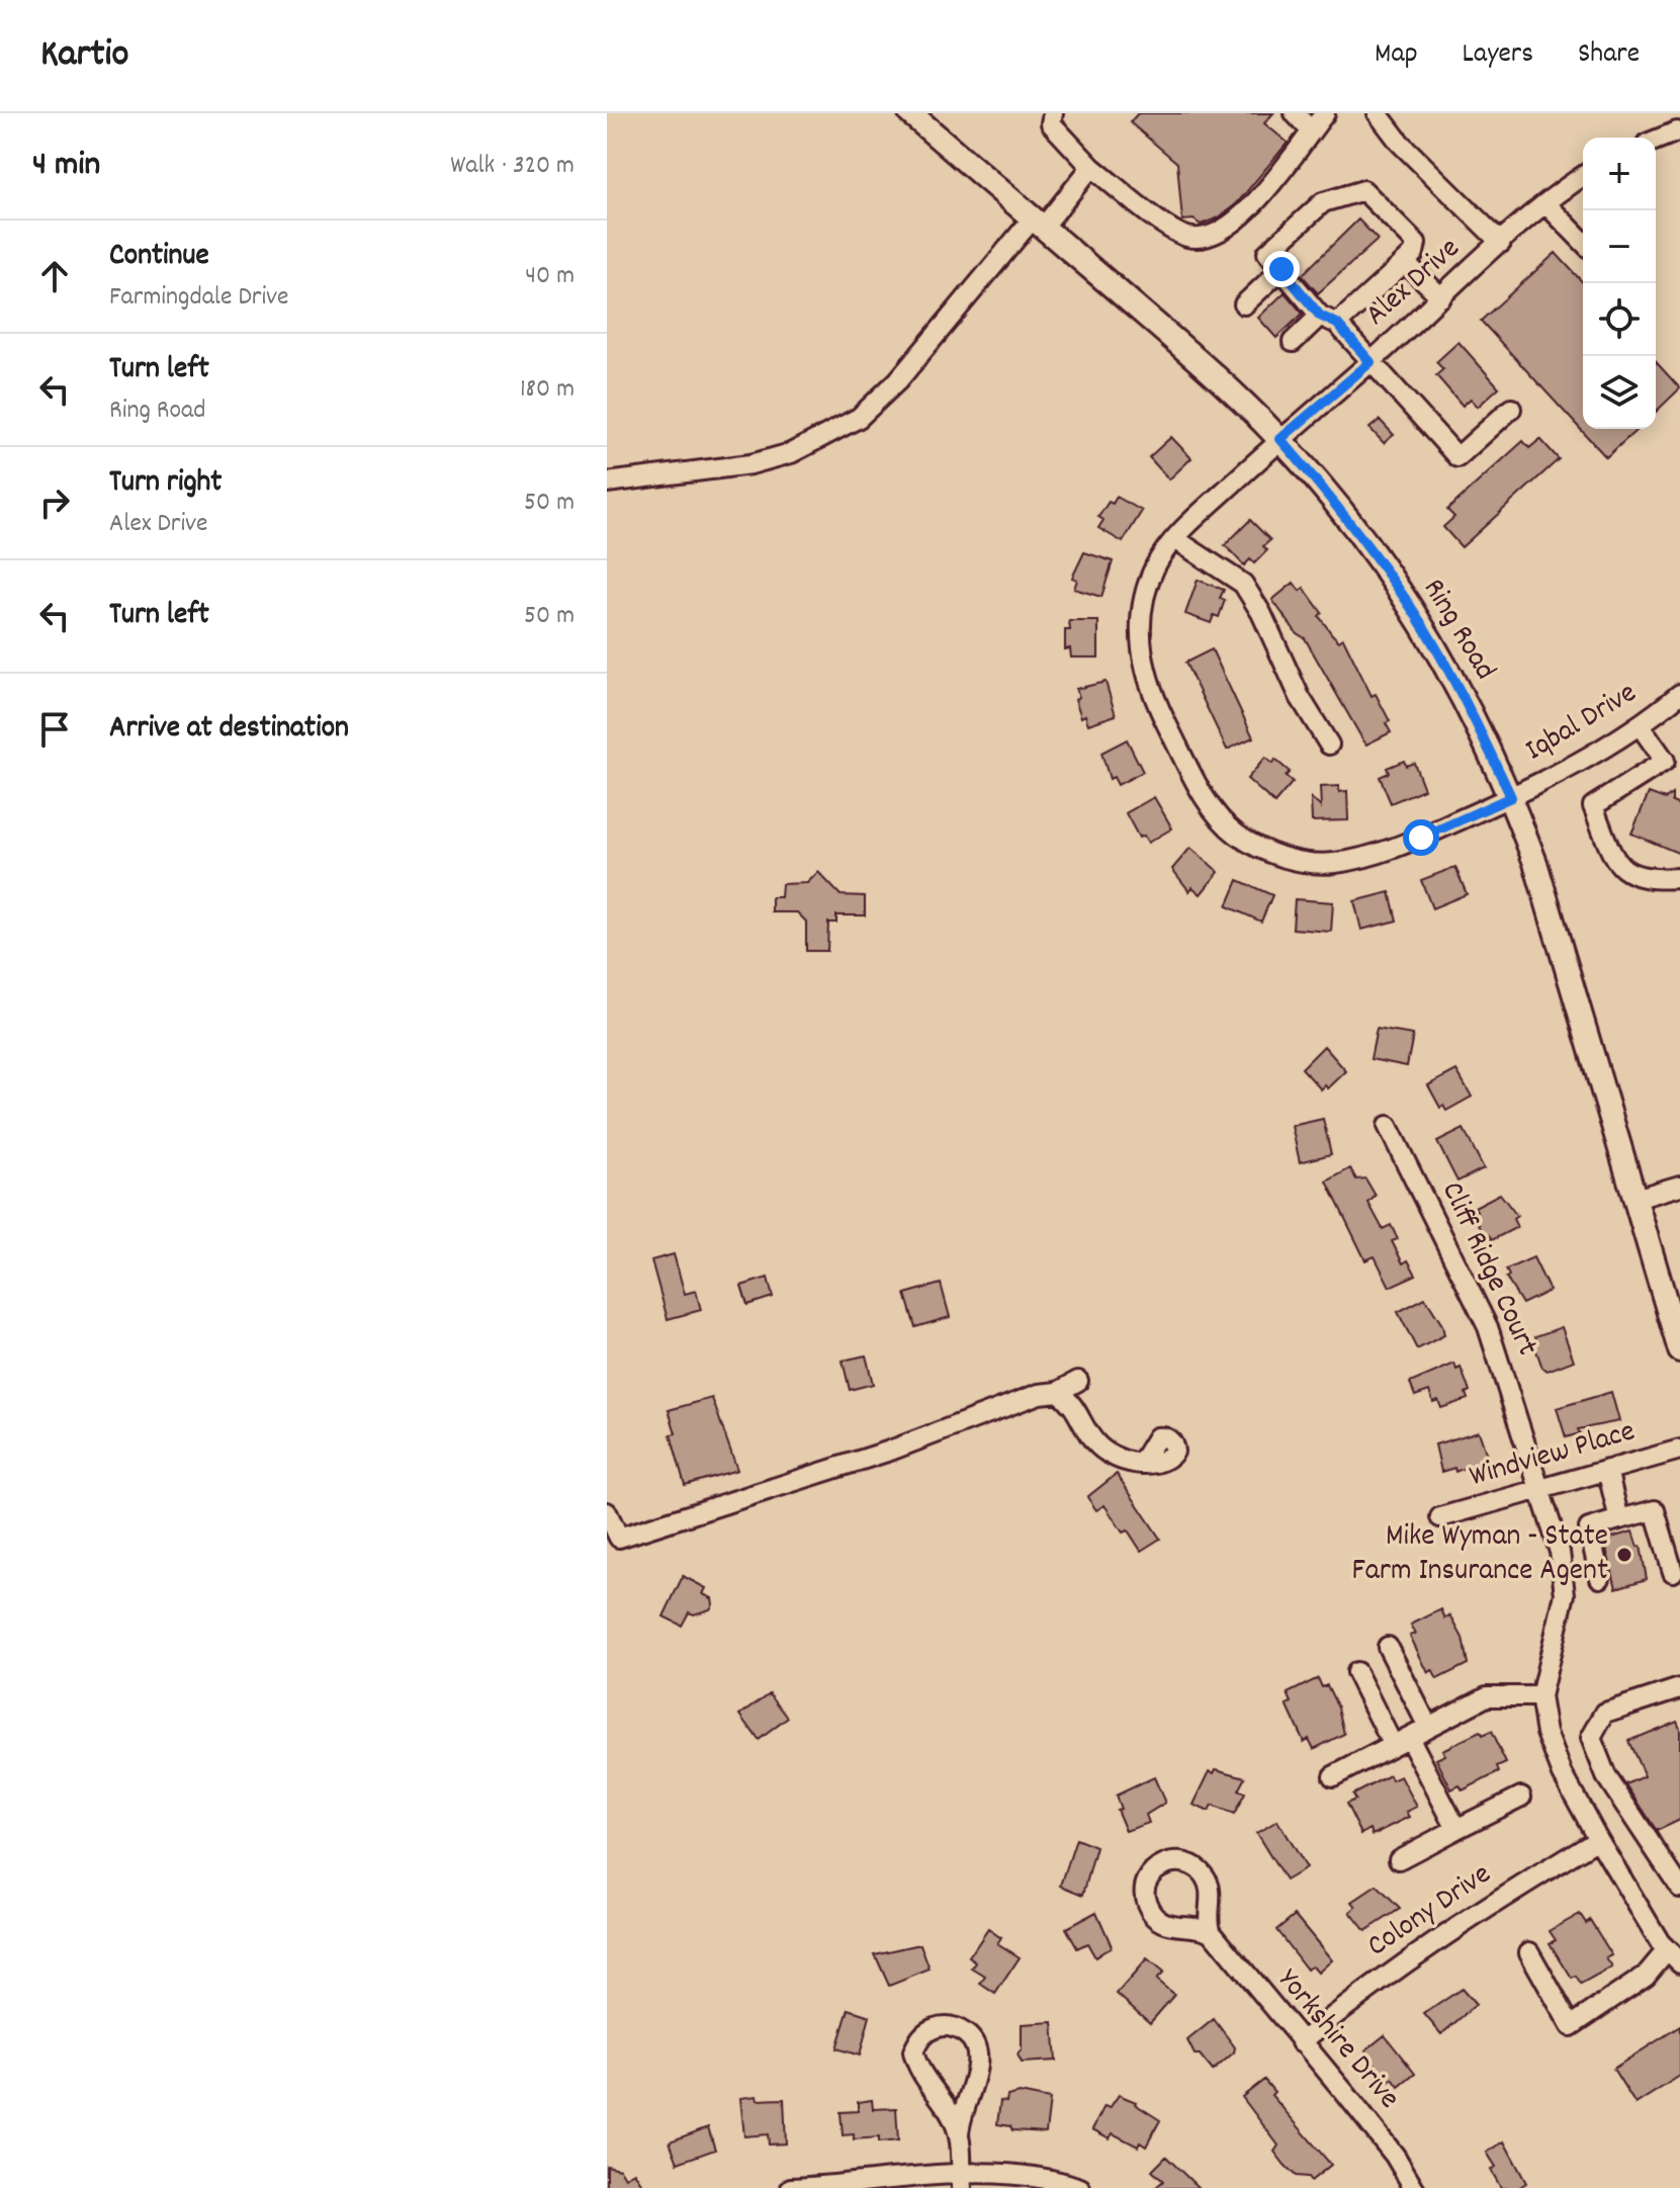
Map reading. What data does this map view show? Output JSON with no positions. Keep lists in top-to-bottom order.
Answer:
{
  "streets": {
    "main road": ["Ring Road"],
    "street": [
      "Alex Drive",
      "Iqbal Drive",
      "Cliff Ridge Court",
      "Windview Place",
      "Colony Drive",
      "Yorkshire Drive"
    ]
  },
  "crossings": [
    ["Alex Drive", "Ring Road"],
    ["Alex Drive", "Iqbal Drive"],
    ["Ring Road", "Iqbal Drive"],
    ["Cliff Ridge Court", "Windview Place"],
    ["Colony Drive", "Yorkshire Drive"]
  ],
  "places": ["Mike Wyman - State Farm Insurance Agent"],
  "page": {
    "header": "Kartio",
    "nav": ["Map", "Layers", "Share"],
    "heading": ["4 min", "Walk · 320 m"],
    "map_buttons": ["+", "−"],
    "list": [
      ["Continue", "Farmingdale Drive", "40 m"],
      ["Turn left", "Ring Road", "180 m"],
      ["Turn right", "Alex Drive", "50 m"],
      ["Turn left", "50 m"],
      "Arrive at destination"
    ]
  }
}
